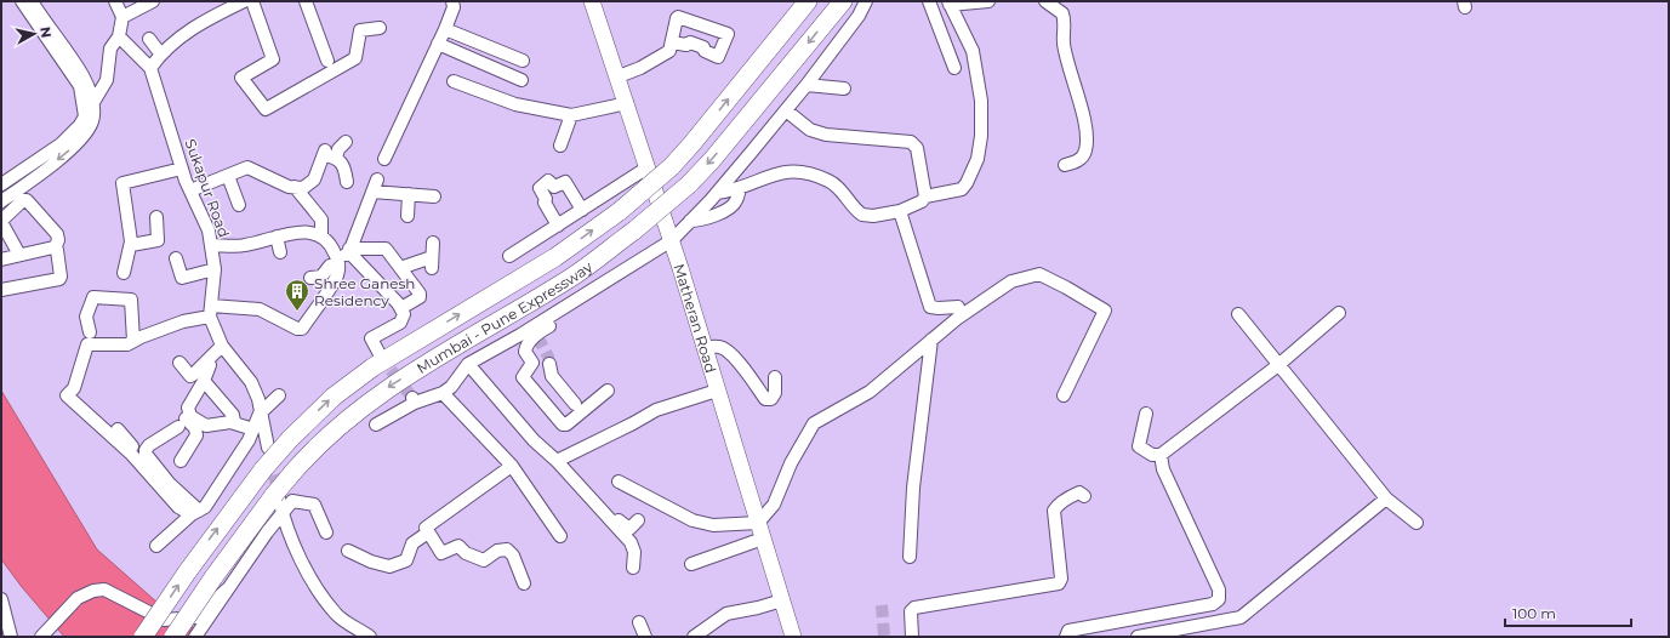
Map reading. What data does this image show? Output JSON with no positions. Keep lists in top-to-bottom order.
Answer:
{
  "streets": {
    "highway": ["Mumbai - Pune Expressway"],
    "main road": ["Matheran Road"],
    "street": ["Sukapur Road"]
  },
  "places": {
    "building": ["Shree Ganesh Residency"]
  },
  "scale_bar": "100 m",
  "north": "right"
}
